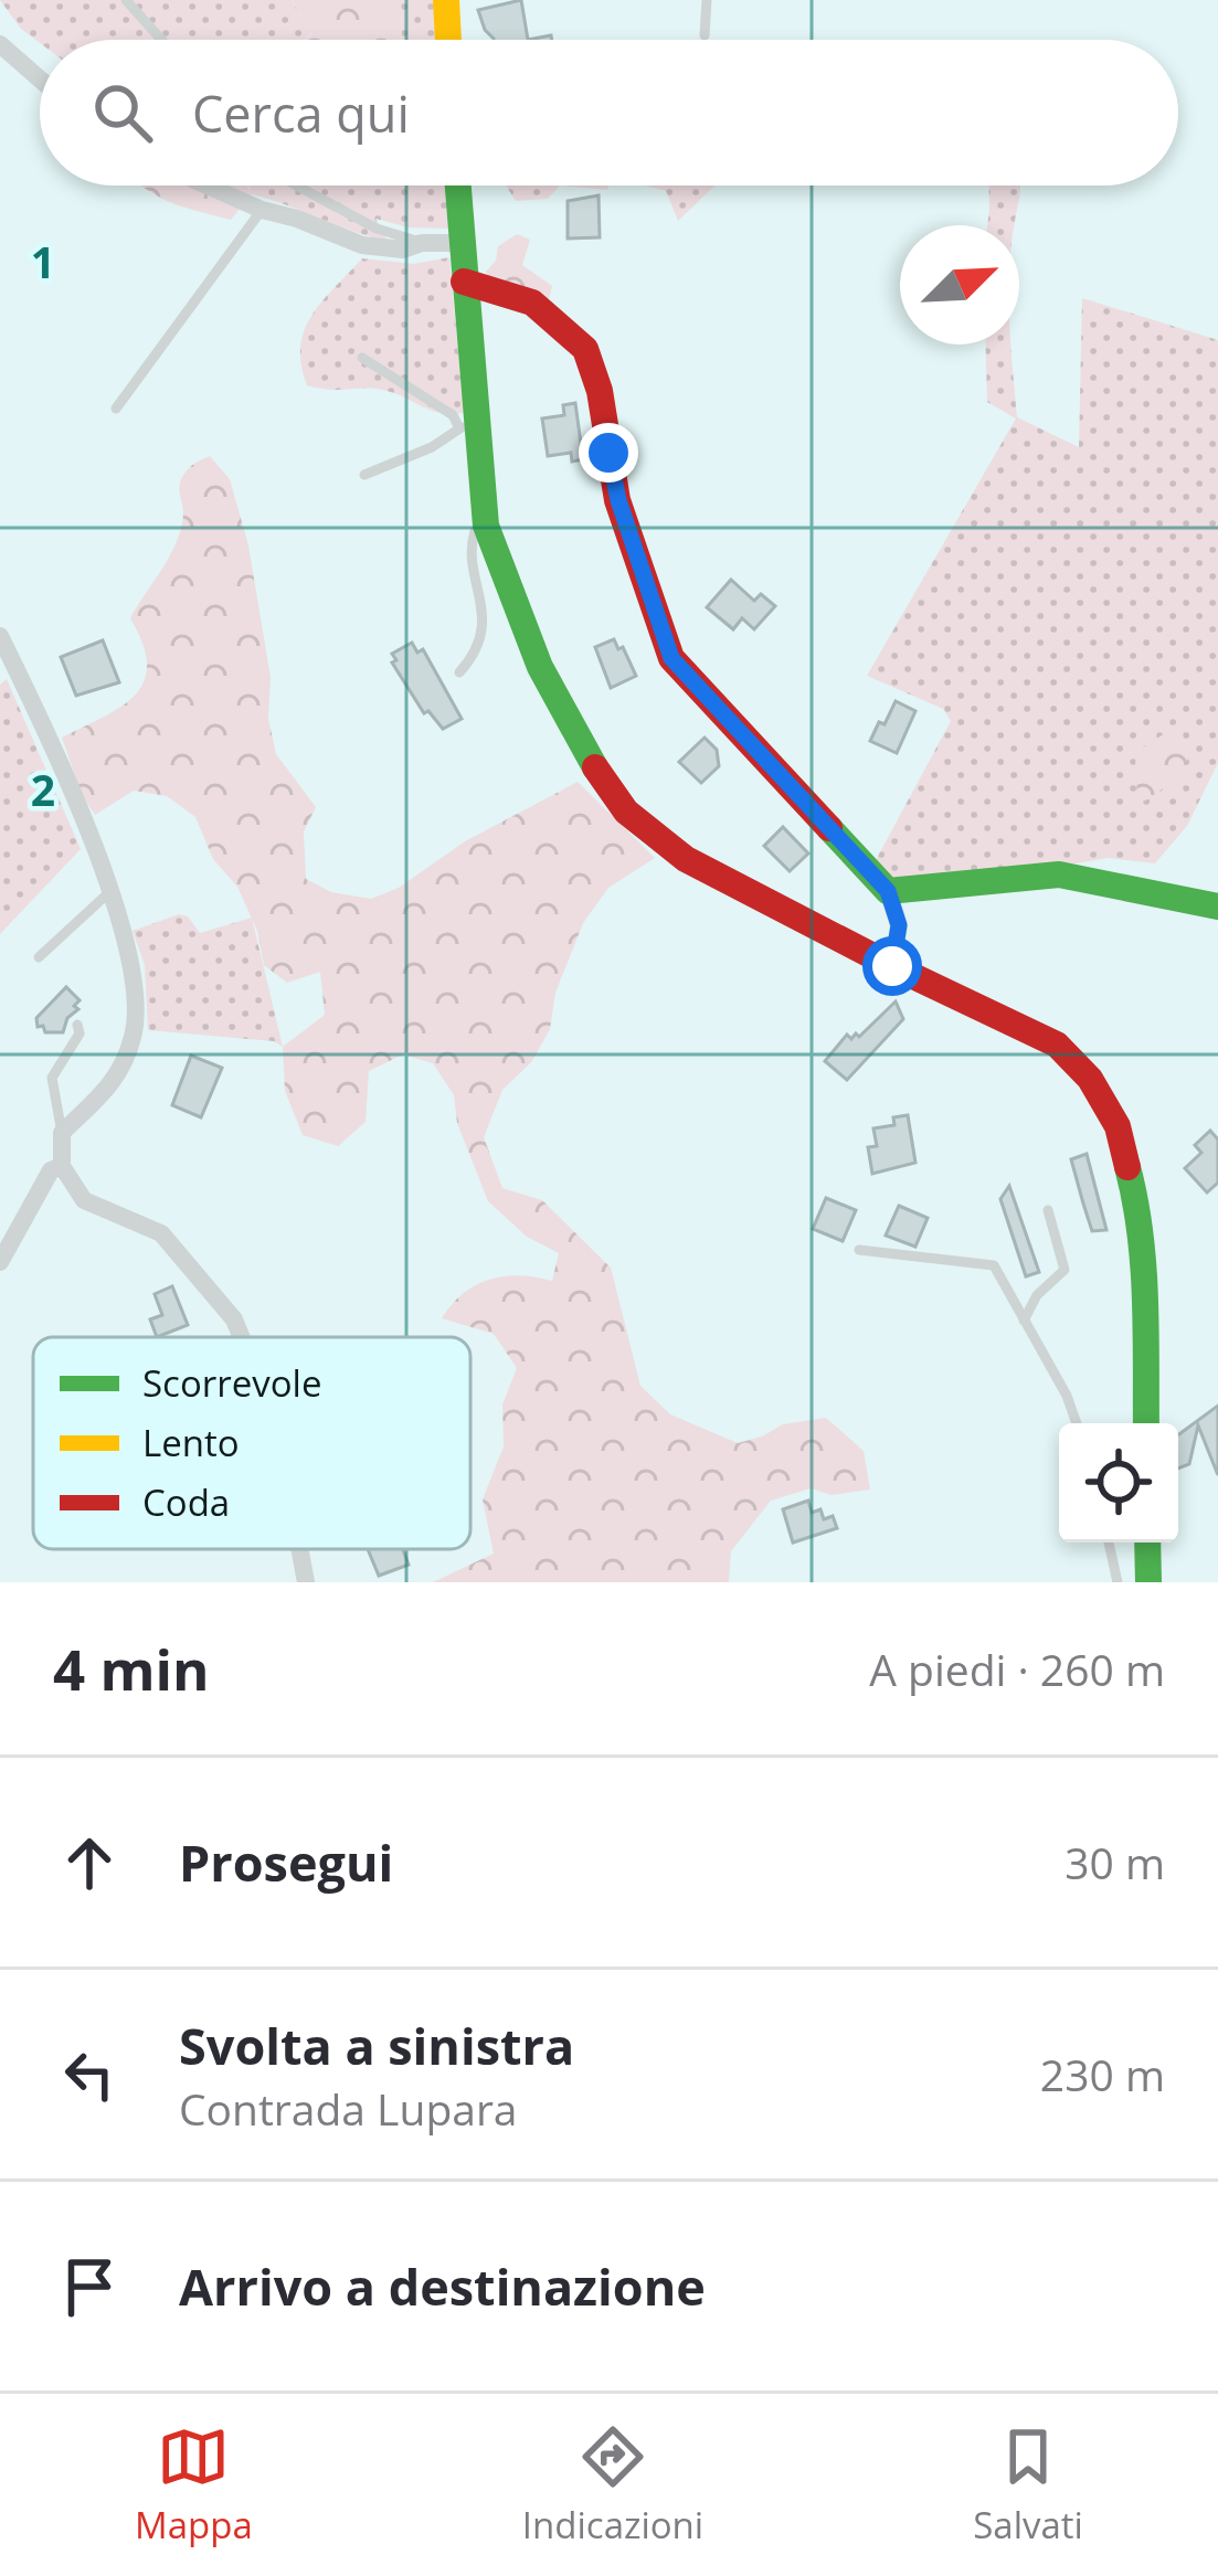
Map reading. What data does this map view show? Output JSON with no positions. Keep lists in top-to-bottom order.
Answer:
{
  "legend": ["Scorrevole", "Lento", "Coda"],
  "north": "top right",
  "page": {
    "search": "Cerca qui",
    "heading": ["4 min", "A piedi · 260 m"],
    "list": [
      ["Prosegui", "30 m"],
      ["Svolta a sinistra", "Contrada Lupara", "230 m"],
      "Arrivo a destinazione"
    ],
    "nav": ["Mappa", "Indicazioni", "Salvati"]
  },
  "grid": {
    "rows": ["1", "2"]
  }
}
